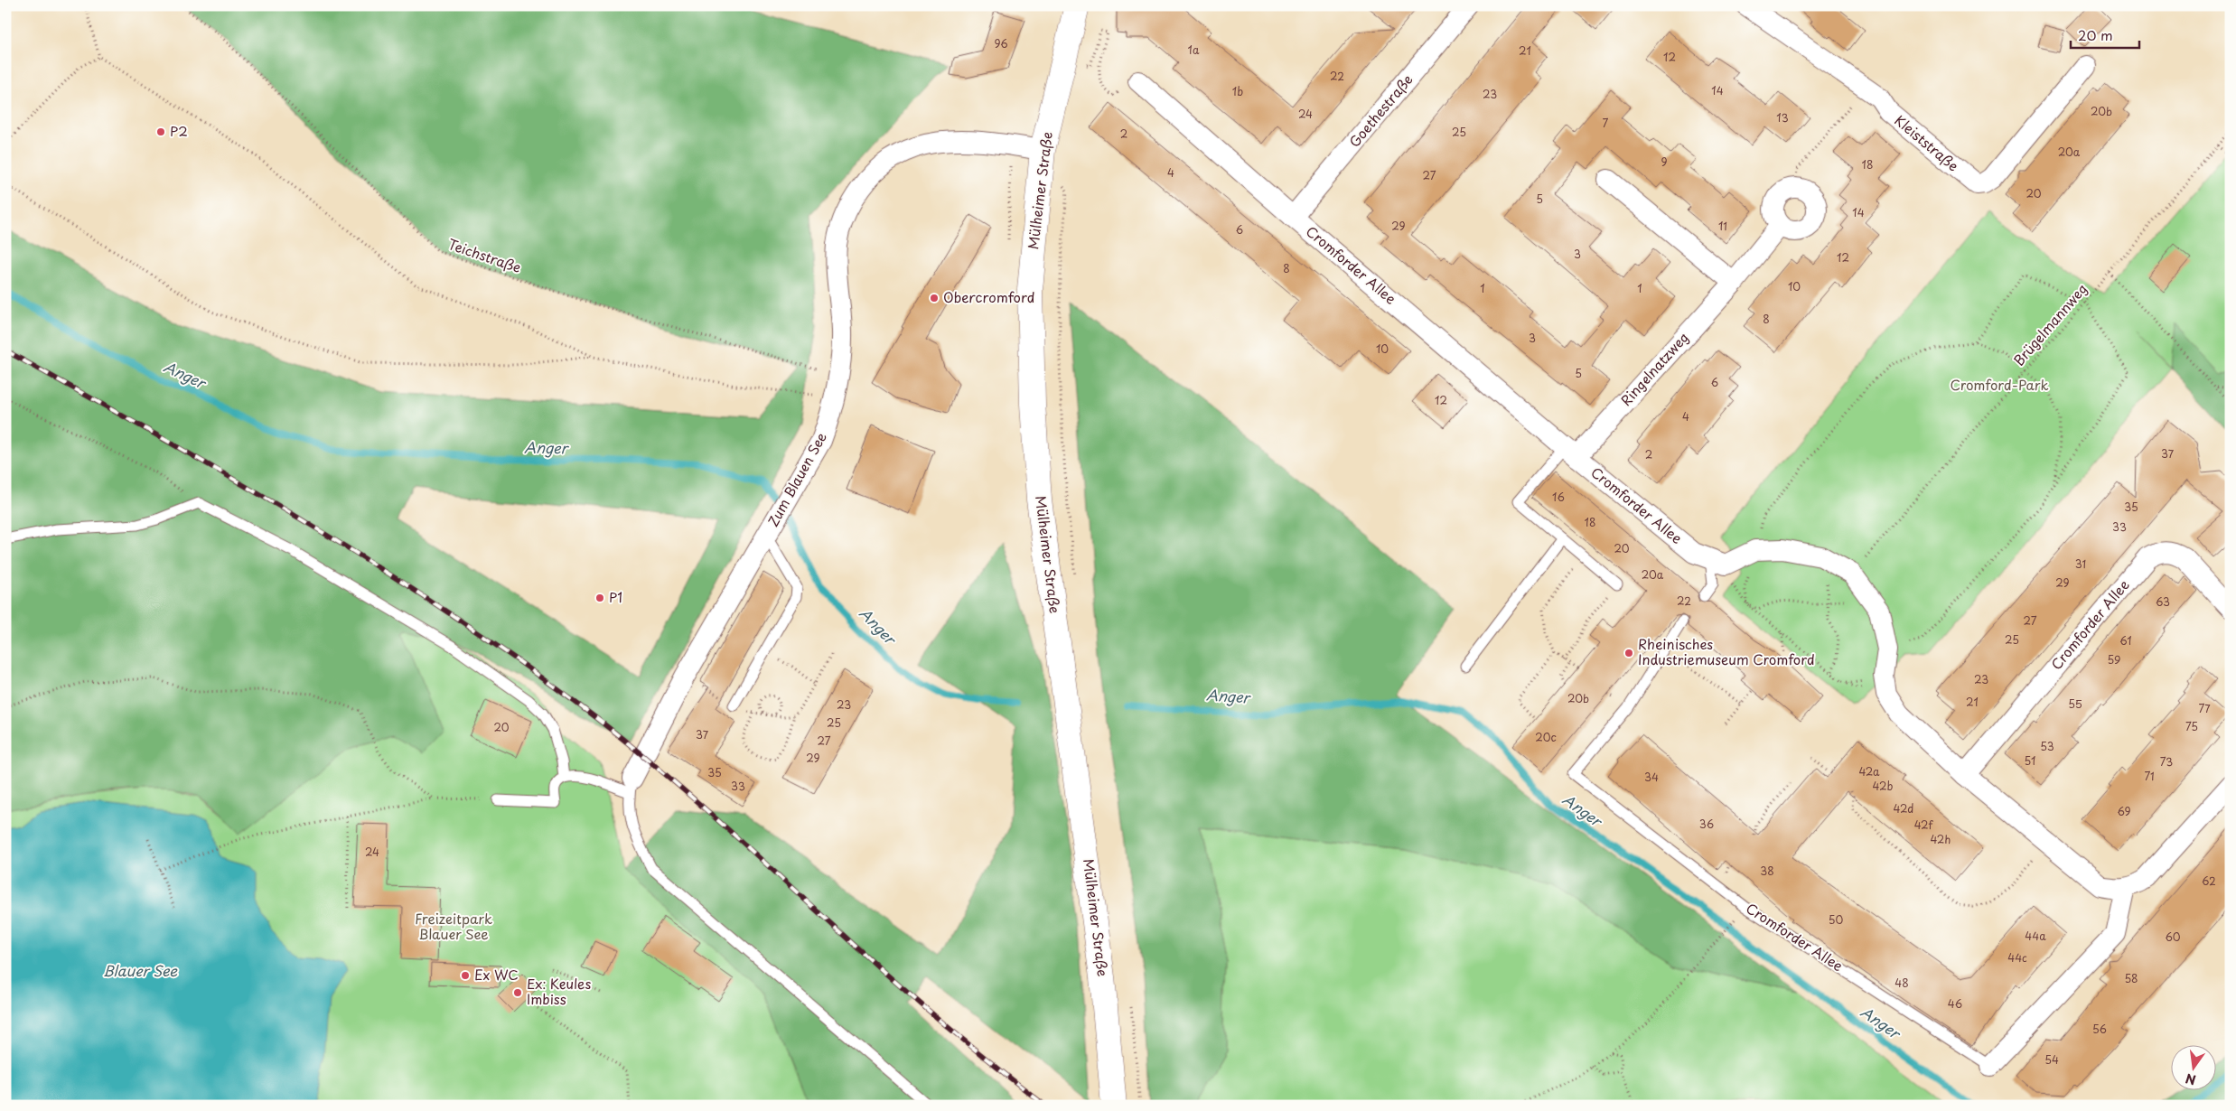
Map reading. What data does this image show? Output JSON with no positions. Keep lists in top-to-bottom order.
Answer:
{
  "streets": {
    "main road": ["Mülheimer Straße"],
    "street": [
      "Goethestraße",
      "Kleiststraße",
      "Cromforder Allee",
      "Ringelnatzweg",
      "Zum Blauen See"
    ],
    "path": ["Teichstraße", "Brügelmannweg"]
  },
  "crossings": [
    ["Goethestraße", "Cromforder Allee"],
    ["Mülheimer Straße", "Zum Blauen See"],
    ["Teichstraße", "Zum Blauen See"],
    ["Cromforder Allee", "Ringelnatzweg"]
  ],
  "water": ["Anger", "Blauer See"],
  "parks": ["Cromford-Park", "Freizeitpark Blauer See"],
  "places": [
    "P2",
    "Obercromford",
    "P1",
    "Rheinisches Industriemuseum Cromford",
    "Ex WC",
    "Ex: Keules Imbiss"
  ],
  "house_numbers": [
    "96",
    "1a",
    "21",
    "12",
    "22",
    "14",
    "1b",
    "23",
    "20b",
    "24",
    "13",
    "7",
    "25",
    "2",
    "20a",
    "9",
    "18",
    "4",
    "27",
    "20",
    "5",
    "14",
    "29",
    "11",
    "6",
    "3",
    "12",
    "8",
    "10",
    "1",
    "1",
    "8",
    "3",
    "10",
    "5",
    "6",
    "12",
    "4",
    "37",
    "2",
    "16",
    "35",
    "18",
    "33",
    "20",
    "31",
    "20a",
    "29",
    "22",
    "63",
    "27",
    "25",
    "61",
    "59",
    "23",
    "20b",
    "21",
    "55",
    "23",
    "77",
    "25",
    "75",
    "20",
    "37",
    "20c",
    "27",
    "53",
    "29",
    "51",
    "73",
    "42a",
    "35",
    "71",
    "34",
    "33",
    "42b",
    "42d",
    "69",
    "36",
    "42f",
    "42h",
    "24",
    "38",
    "62",
    "50",
    "44a",
    "60",
    "44c",
    "58",
    "48",
    "46",
    "56",
    "54"
  ],
  "scale_bar": "20 m",
  "north": "bottom"
}
